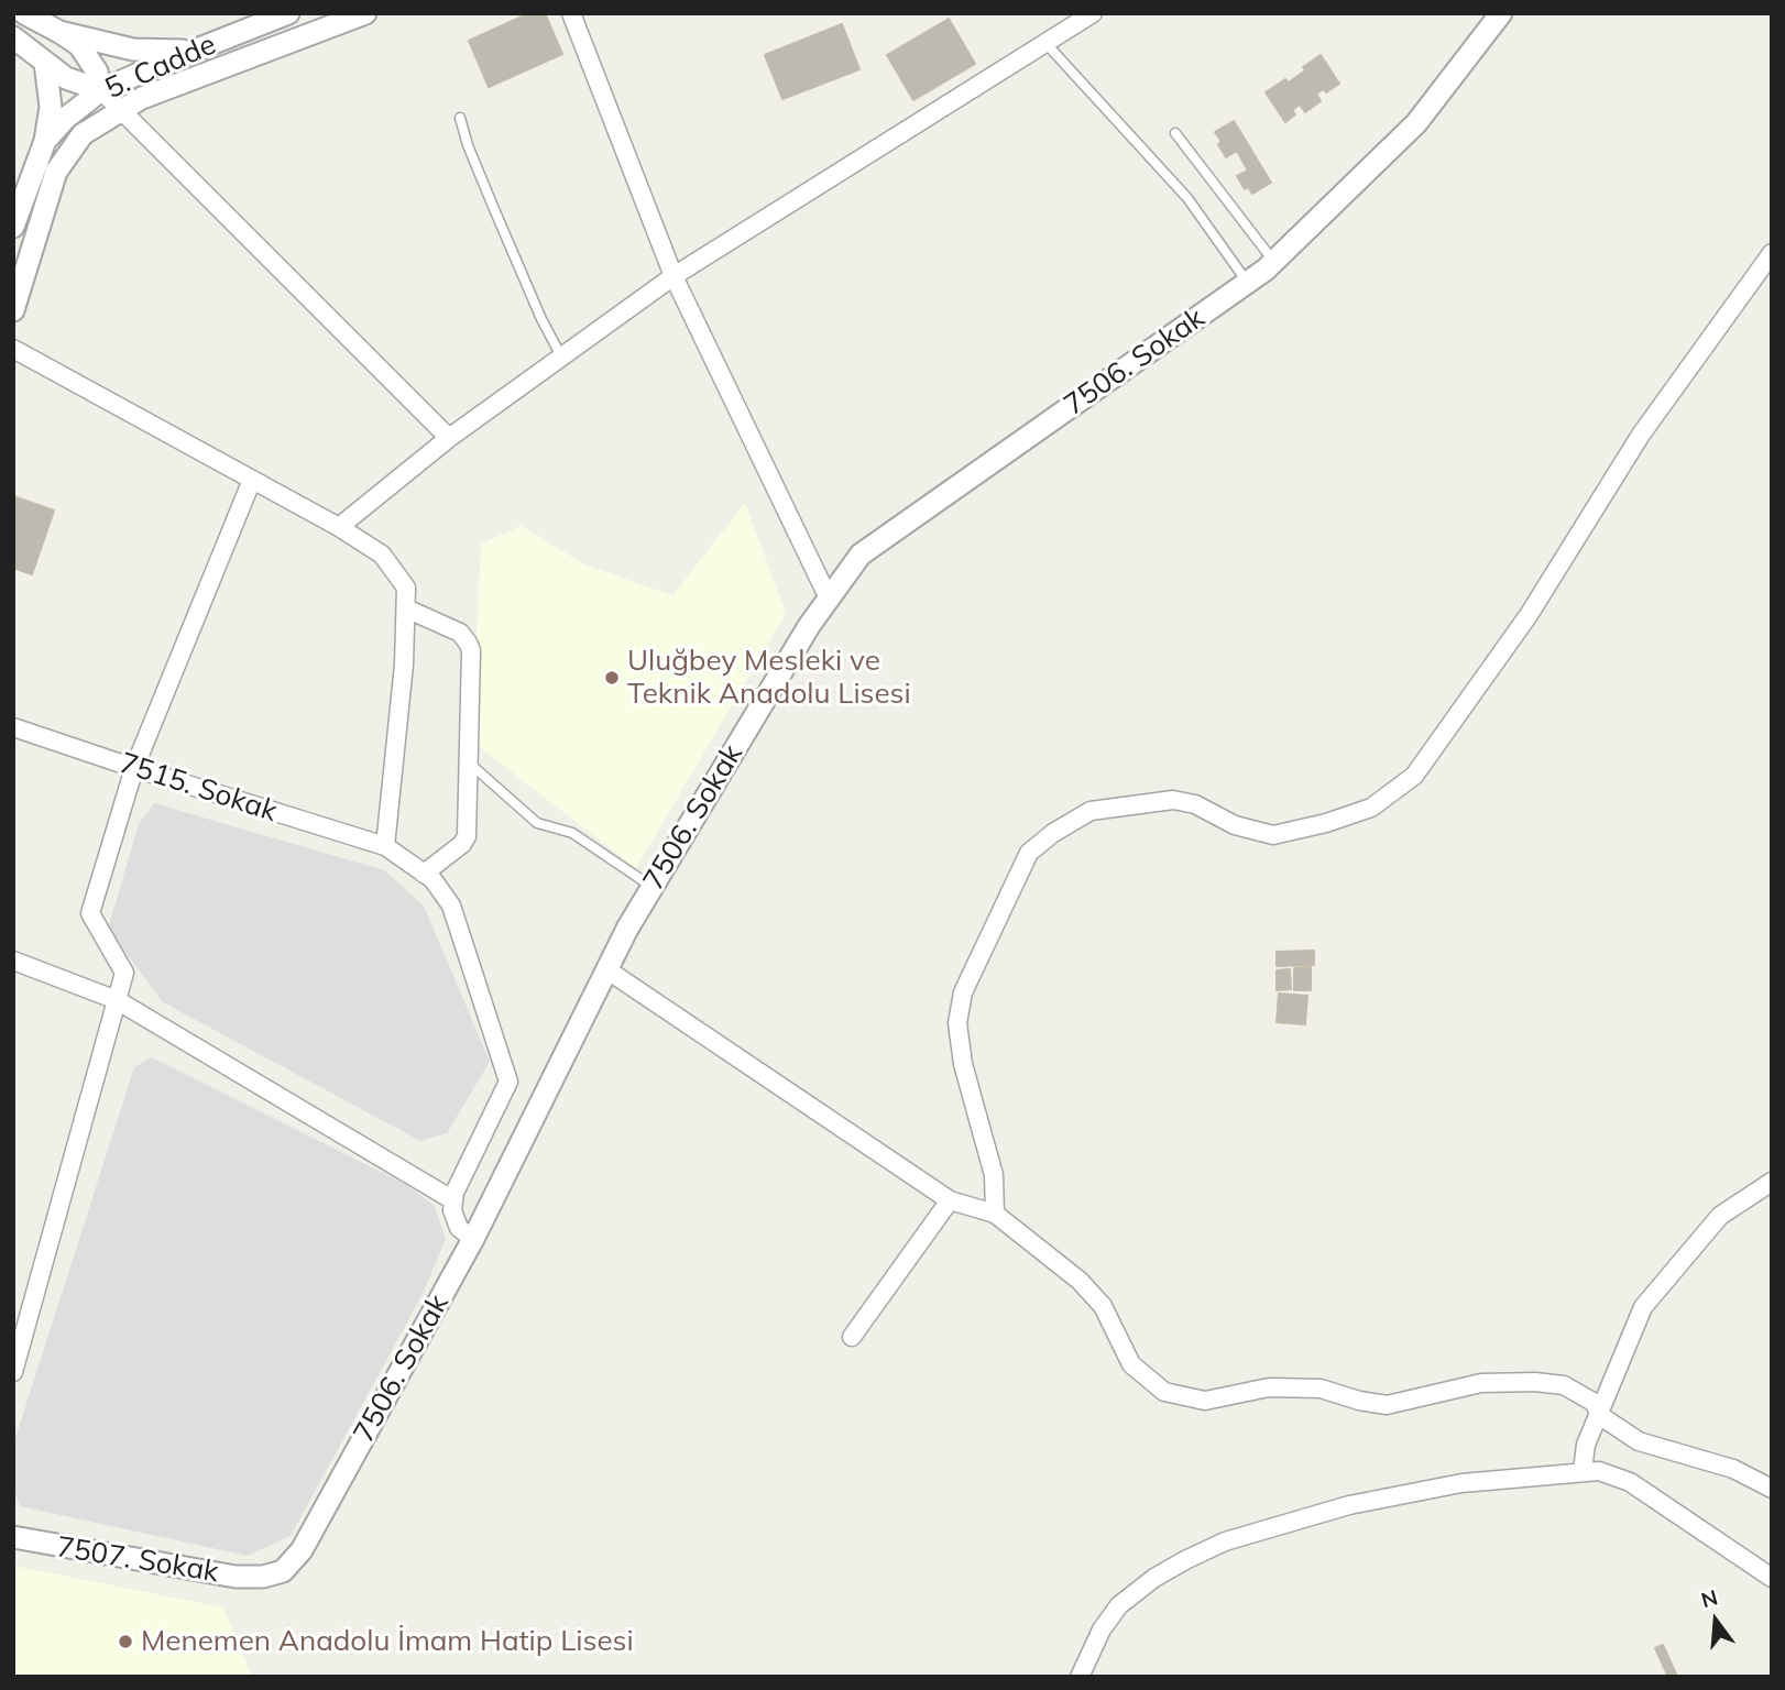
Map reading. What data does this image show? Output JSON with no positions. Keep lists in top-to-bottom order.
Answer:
{
  "streets": {
    "street": [
      "5. Cadde",
      "7506. Sokak",
      "7515. Sokak",
      "7507. Sokak"
    ]
  },
  "crossings": [
    ["7506. Sokak", "7507. Sokak"]
  ],
  "places": ["Uluğbey Mesleki ve Teknik Anadolu Lisesi", "Menemen Anadolu İmam Hatip Lisesi"],
  "north": "top"
}
